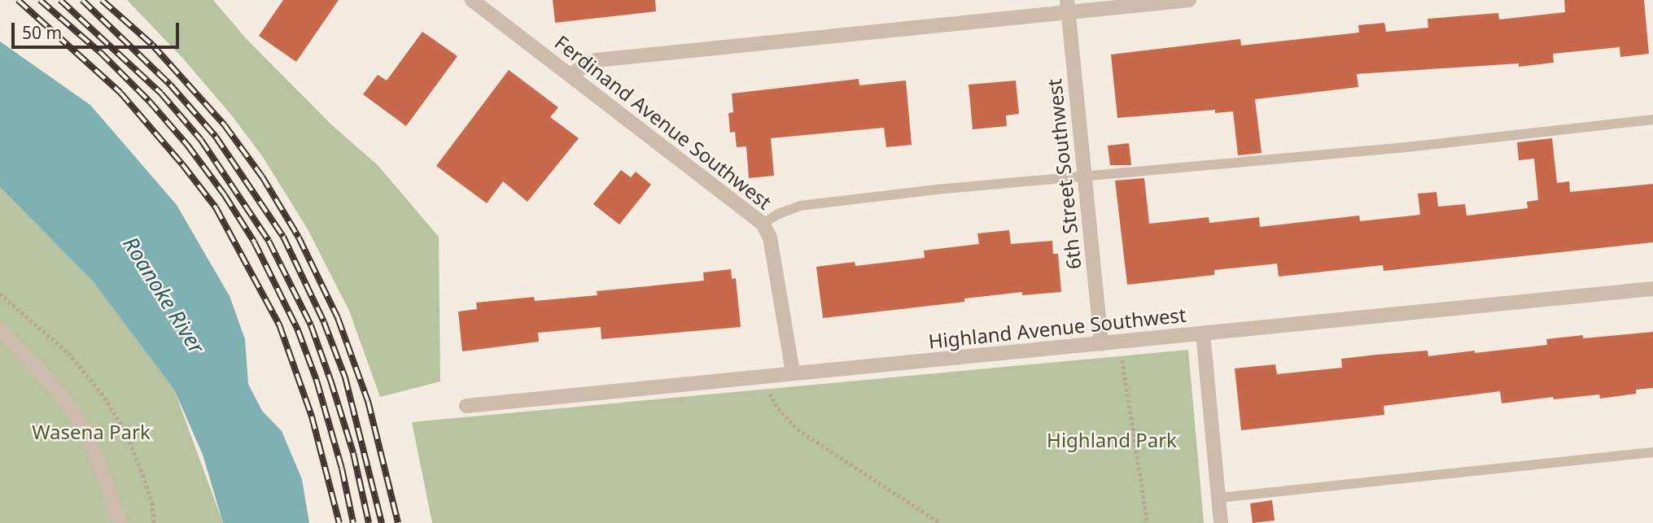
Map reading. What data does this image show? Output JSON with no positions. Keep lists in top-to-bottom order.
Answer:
{
  "streets": {
    "street": ["Ferdinand Avenue Southwest", "6th Street Southwest", "Highland Avenue Southwest"]
  },
  "crossings": [
    ["Ferdinand Avenue Southwest", "Highland Avenue Southwest"],
    ["6th Street Southwest", "Highland Avenue Southwest"]
  ],
  "water": ["Roanoke River"],
  "parks": ["Wasena Park", "Highland Park"],
  "scale_bar": "50 m"
}
